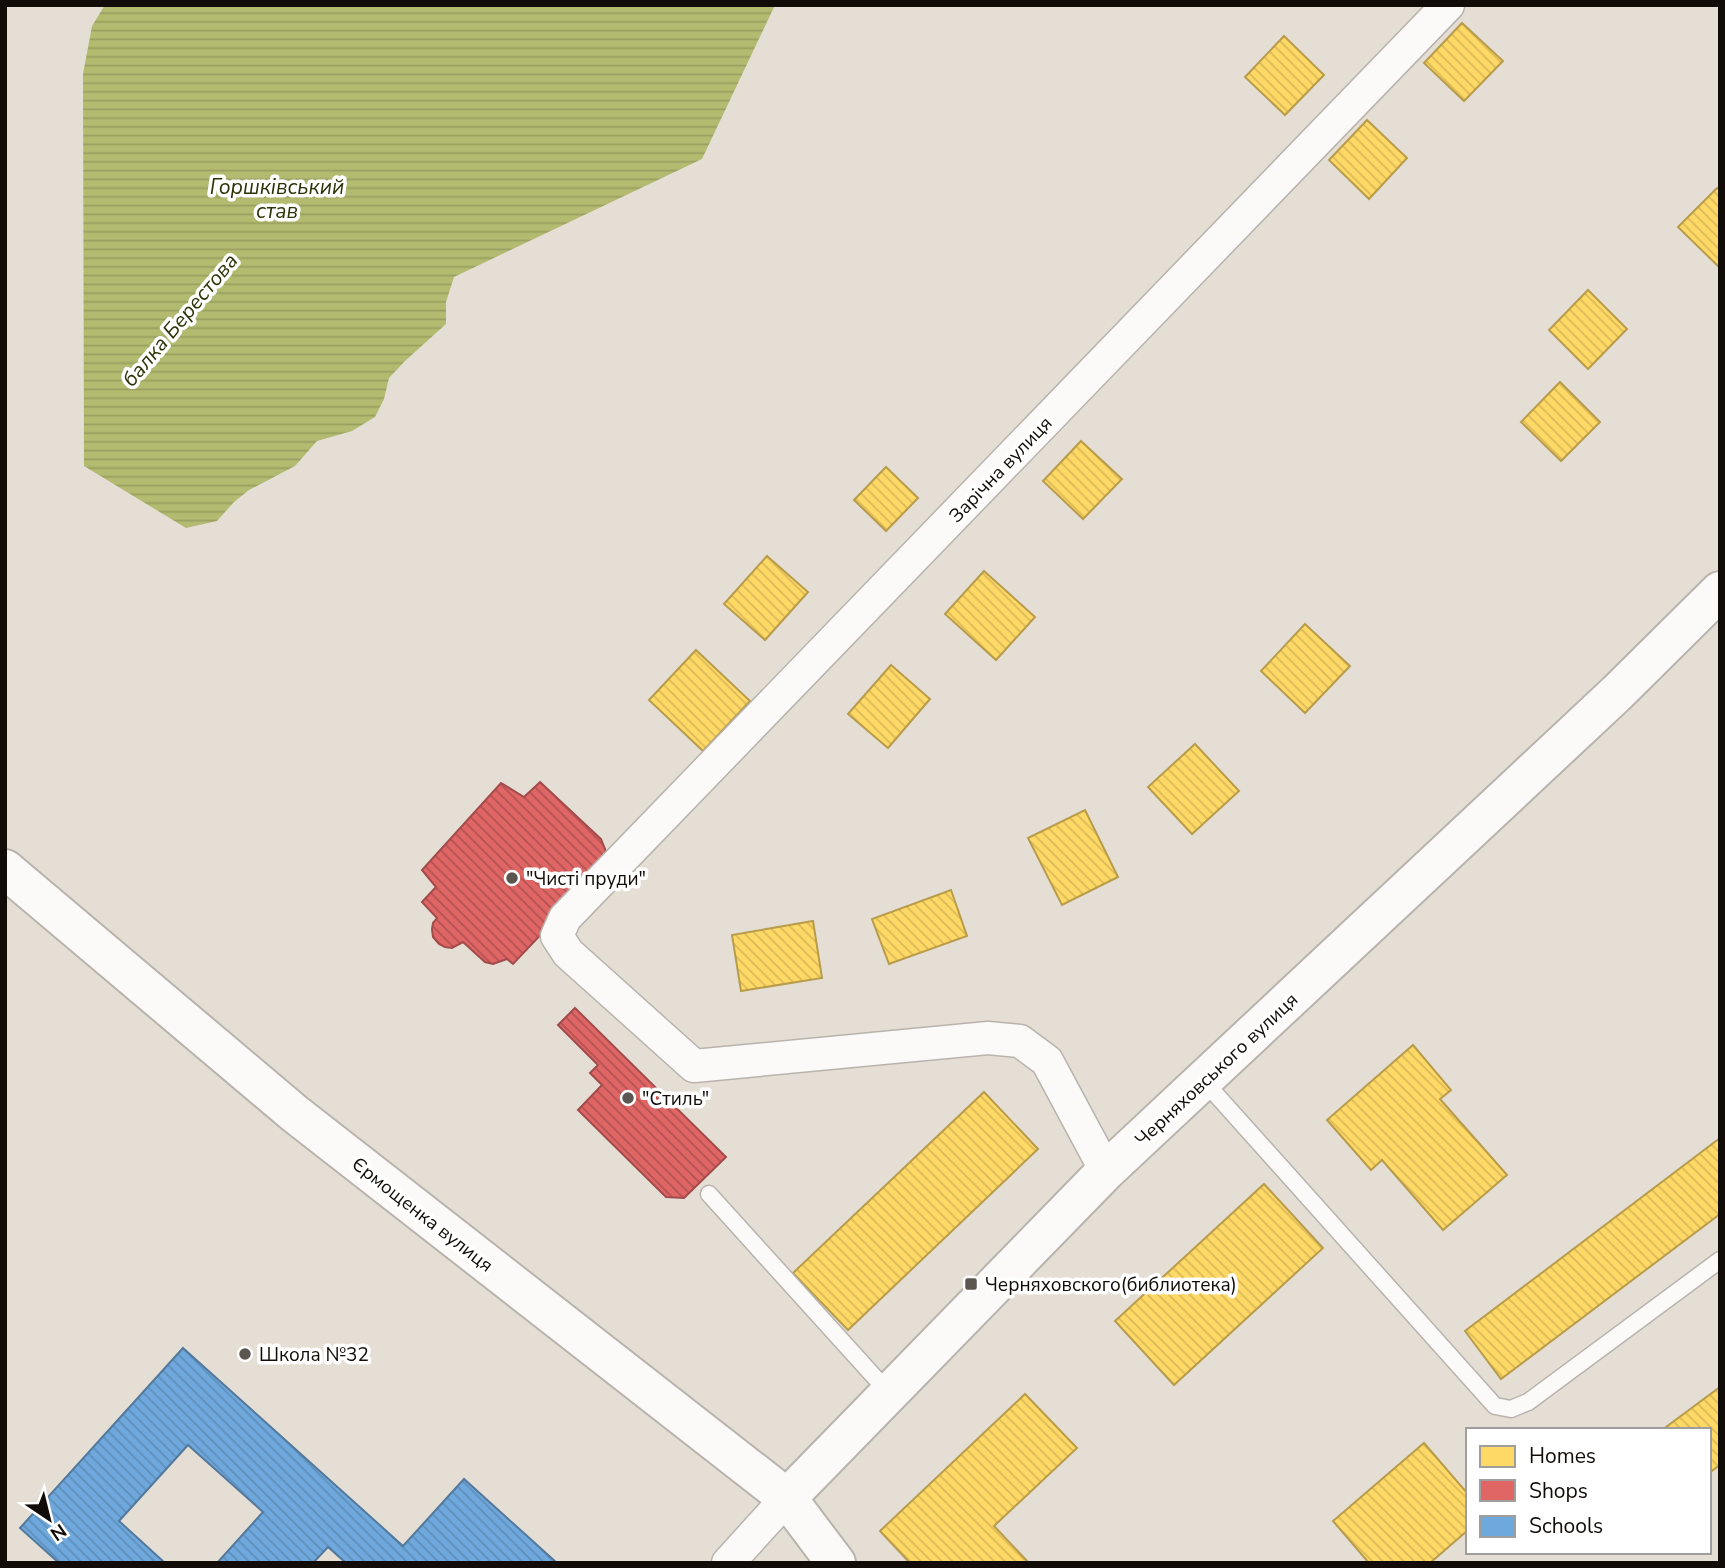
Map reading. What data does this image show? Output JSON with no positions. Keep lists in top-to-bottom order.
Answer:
{
  "streets": {
    "street": ["Зарічна вулиця", "Черняховського вулиця", "Єрмощенка вулиця"]
  },
  "crossings": [
    ["Зарічна вулиця", "Черняховського вулиця"],
    ["Черняховського вулиця", "Єрмощенка вулиця"]
  ],
  "water": ["Горшківський став", "балка Берестова"],
  "places": {
    "other": ["\"Чисті пруди\"", "\"Стиль\"", "Школа №32"],
    "transit": ["Черняховского(библиотека)"]
  },
  "legend": ["Homes", "Shops", "Schools"],
  "north": "bottom right"
}
